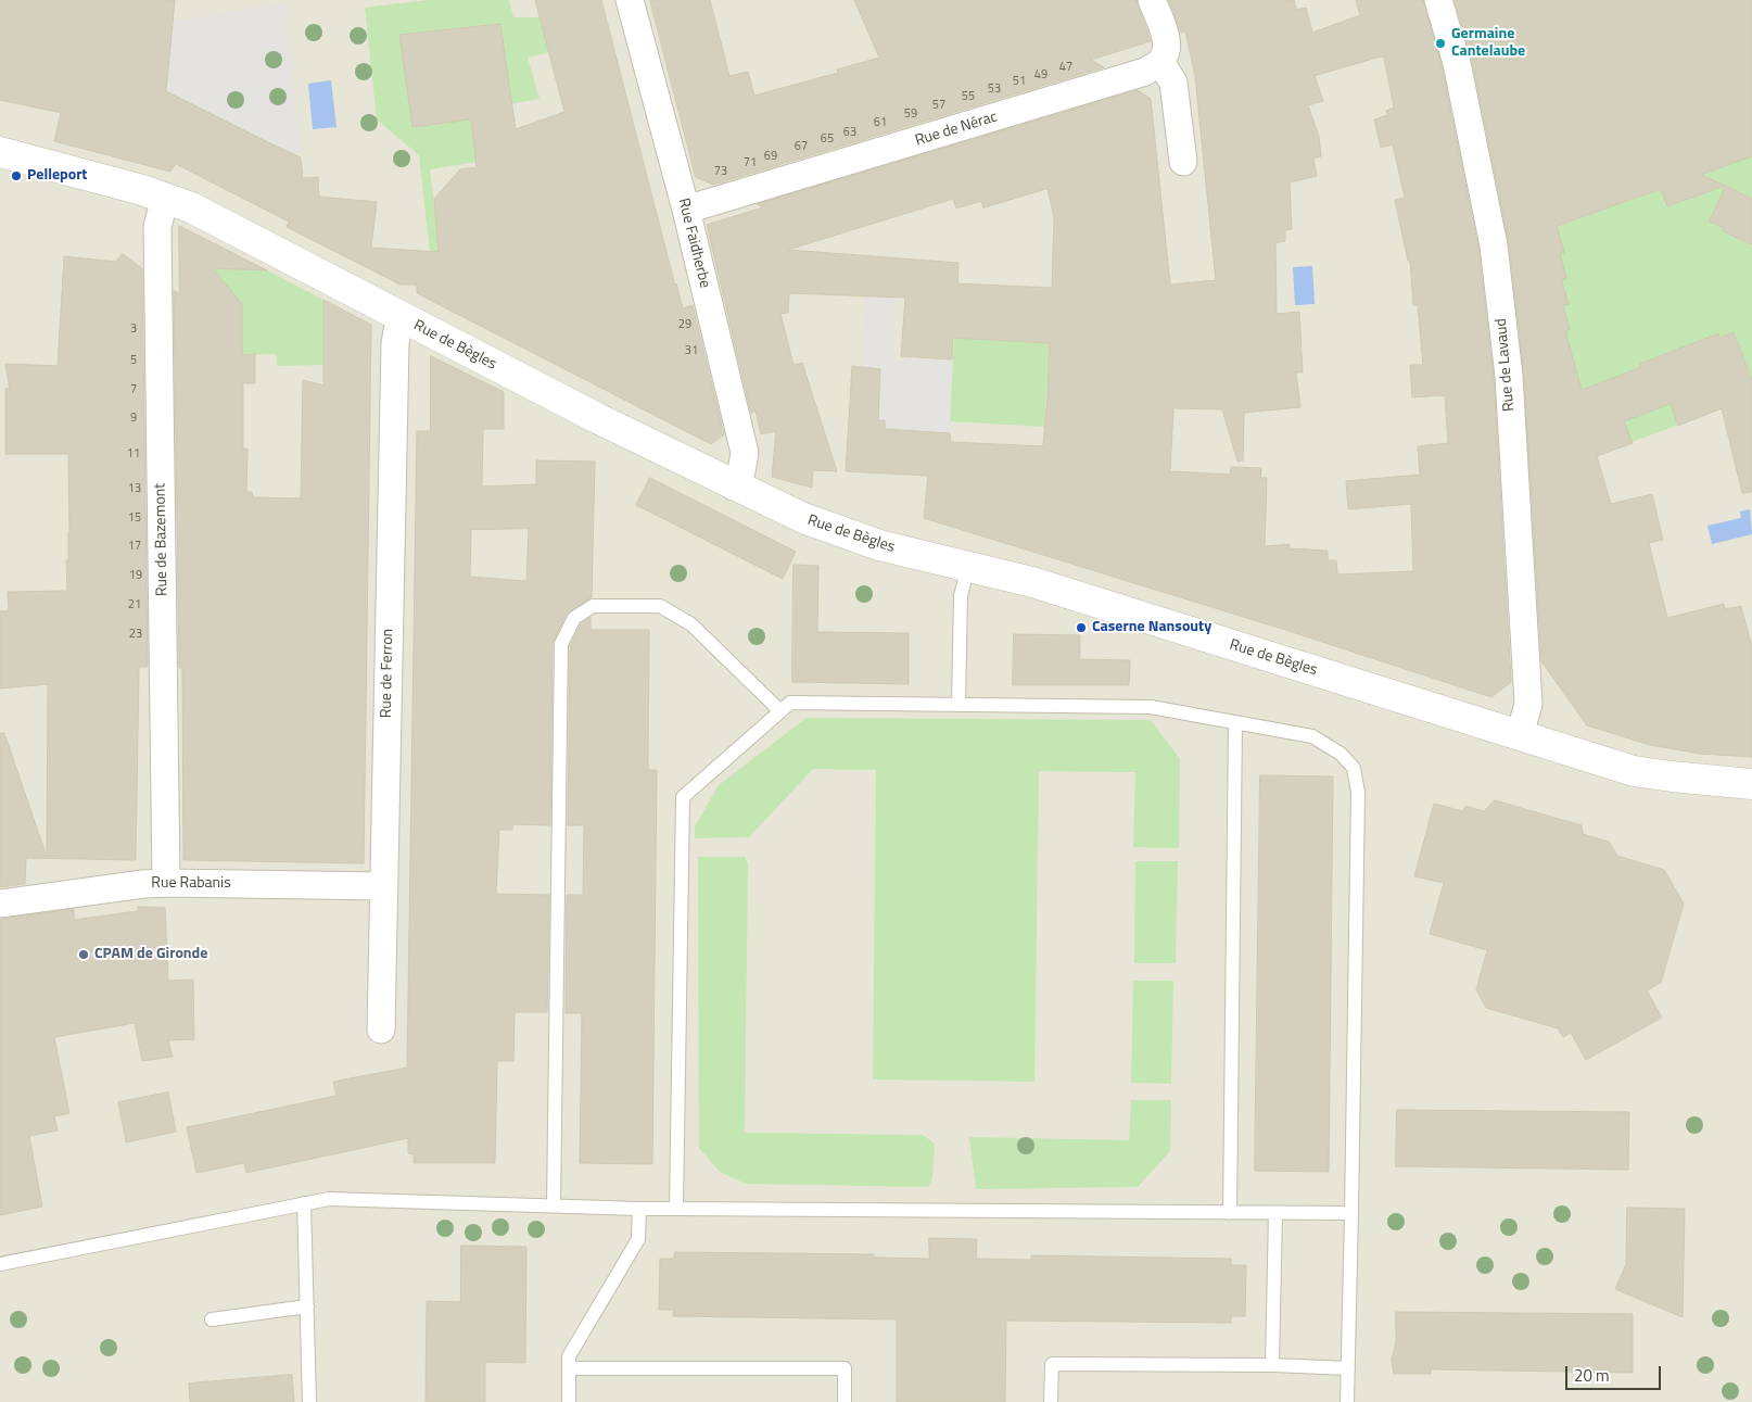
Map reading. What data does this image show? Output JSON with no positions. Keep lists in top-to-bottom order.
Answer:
{
  "streets": {
    "street": [
      "Rue de Nérac",
      "Rue Faidherbe",
      "Rue de Bègles",
      "Rue de Lavaud",
      "Rue de Bazemont",
      "Rue de Ferron",
      "Rue Rabanis"
    ]
  },
  "crossings": [
    ["Rue de Nérac", "Rue Faidherbe"],
    ["Rue Faidherbe", "Rue de Bègles"],
    ["Rue de Bègles", "Rue de Lavaud"],
    ["Rue de Bègles", "Rue de Bazemont"],
    ["Rue de Bègles", "Rue de Ferron"],
    ["Rue de Bazemont", "Rue Rabanis"],
    ["Rue de Ferron", "Rue Rabanis"]
  ],
  "places": [
    "Germaine Cantelaube",
    "Pelleport",
    "Caserne Nansouty",
    "CPAM de Gironde"
  ],
  "house_numbers": [
    "47",
    "49",
    "51",
    "53",
    "55",
    "57",
    "59",
    "61",
    "63",
    "65",
    "67",
    "69",
    "71",
    "73",
    "29",
    "3",
    "31",
    "5",
    "7",
    "9",
    "11",
    "13",
    "15",
    "17",
    "19",
    "21",
    "23"
  ],
  "scale_bar": "20 m"
}
